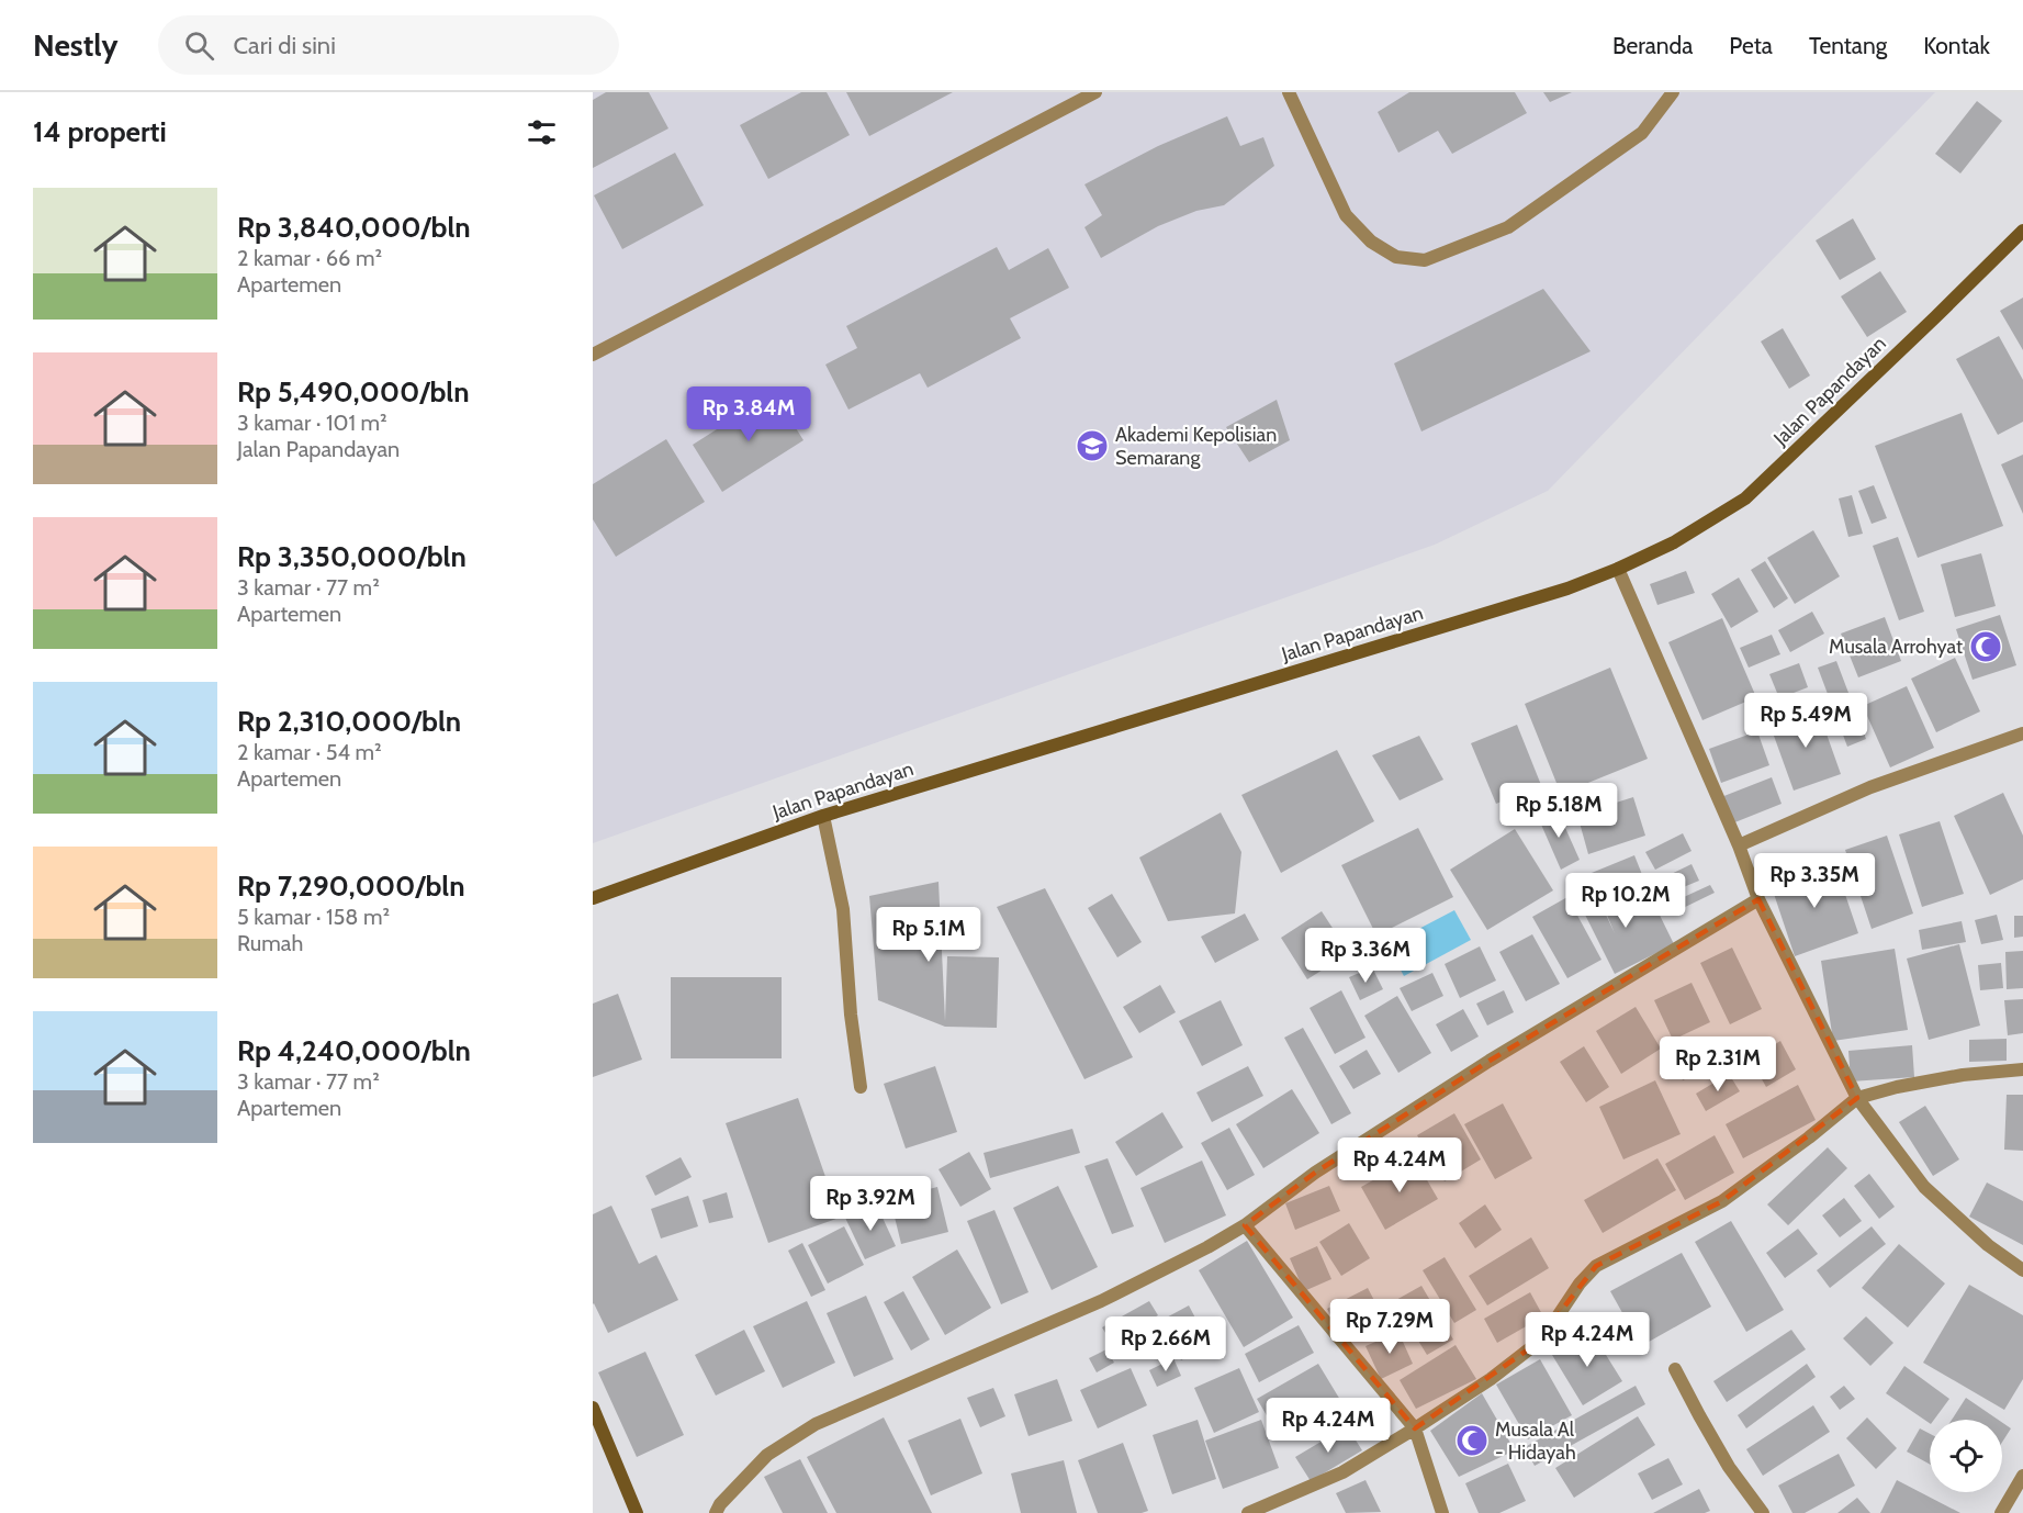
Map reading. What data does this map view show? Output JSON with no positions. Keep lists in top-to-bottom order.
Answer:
{
  "streets": {
    "main road": ["Jalan Papandayan"]
  },
  "places": {
    "school or university": ["Akademi Kepolisian Semarang"],
    "mosque": ["Musala Arrohyat", "Musala Al - Hidayah"]
  },
  "page": {
    "header": "Nestly",
    "search": "Cari di sini",
    "nav": [
      "Beranda",
      "Peta",
      "Tentang",
      "Kontak"
    ],
    "heading": "14 properti",
    "list": [
      {
        "name": "Rp 3,840,000/bln",
        "note": "2 kamar · 66 m² · Apartemen"
      },
      {
        "name": "Rp 5,490,000/bln",
        "note": "3 kamar · 101 m² · Jalan Papandayan"
      },
      {
        "name": "Rp 3,350,000/bln",
        "note": "3 kamar · 77 m² · Apartemen"
      },
      {
        "name": "Rp 2,310,000/bln",
        "note": "2 kamar · 54 m² · Apartemen"
      },
      {
        "name": "Rp 7,290,000/bln",
        "note": "5 kamar · 158 m² · Rumah"
      },
      {
        "name": "Rp 4,240,000/bln",
        "note": "3 kamar · 77 m² · Apartemen"
      }
    ],
    "price": [
      "Rp 3.84M",
      "Rp 5.49M",
      "Rp 5.18M",
      "Rp 3.35M",
      "Rp 10.2M",
      "Rp 5.1M",
      "Rp 3.36M",
      "Rp 2.31M",
      "Rp 4.24M",
      "Rp 3.92M",
      "Rp 7.29M",
      "Rp 4.24M",
      "Rp 2.66M",
      "Rp 4.24M"
    ]
  }
}
